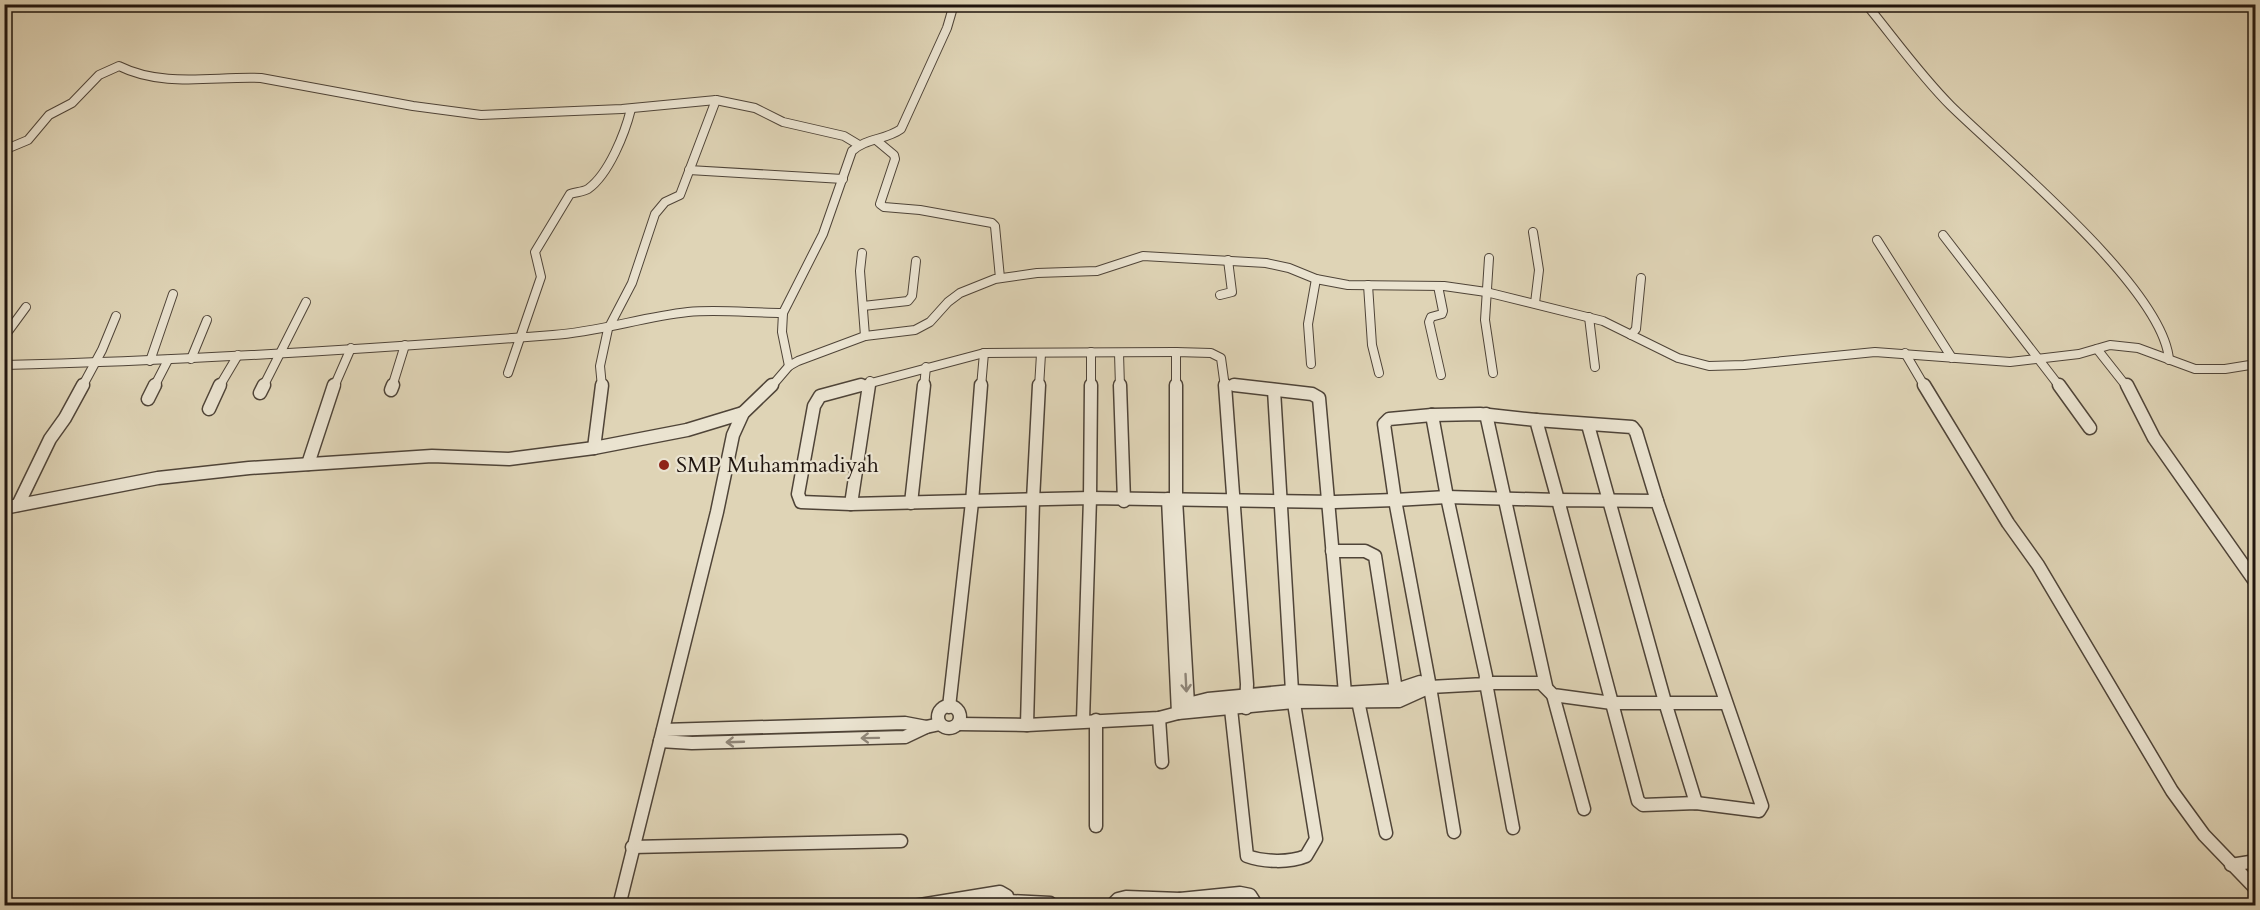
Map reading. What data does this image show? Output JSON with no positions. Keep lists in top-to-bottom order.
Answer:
{
  "places": ["SMP Muhammadiyah"]
}
